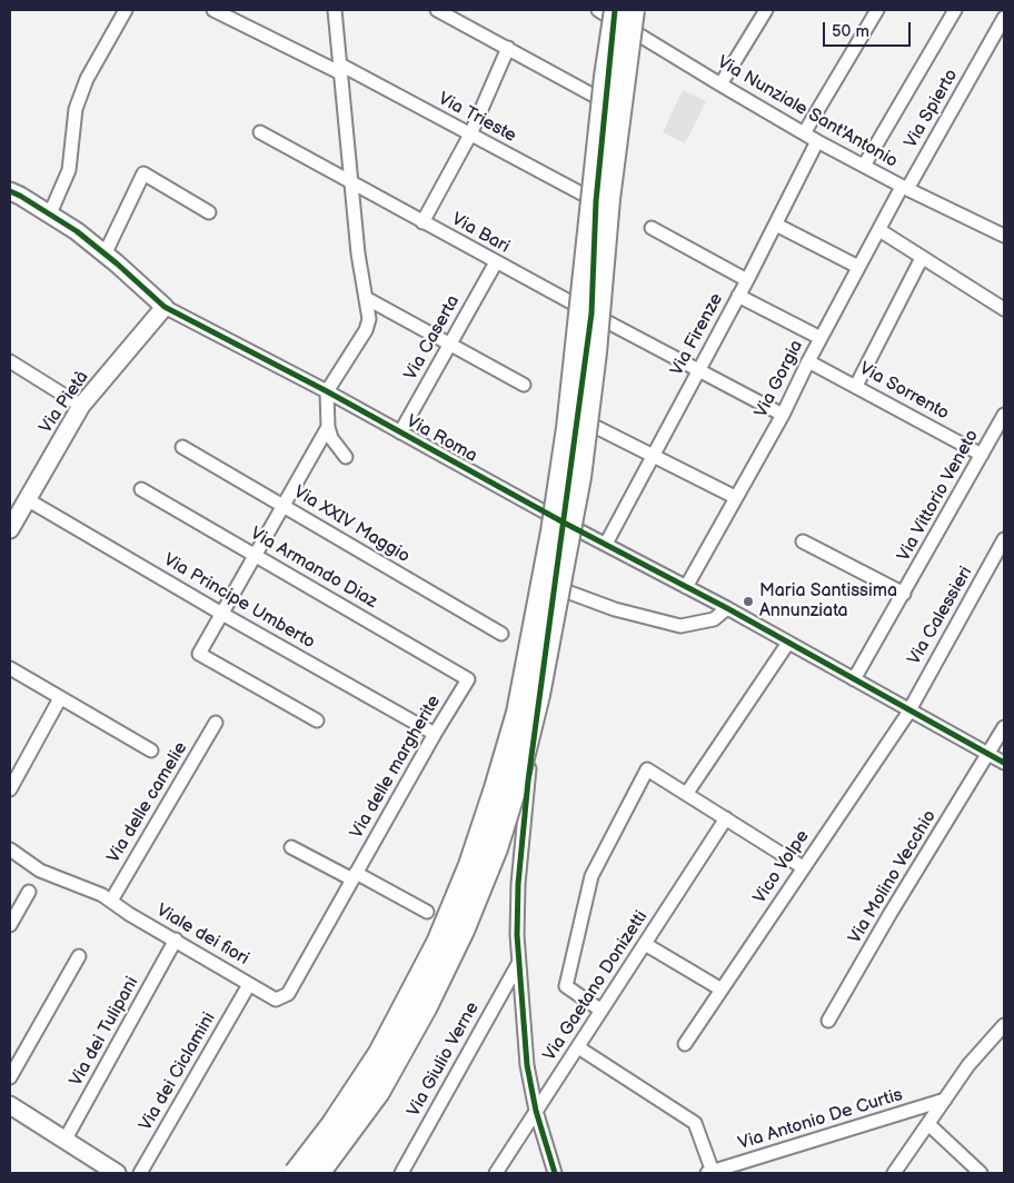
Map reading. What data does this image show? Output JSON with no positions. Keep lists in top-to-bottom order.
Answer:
{
  "streets": {
    "street": [
      "Via Spierto",
      "Via Nunziale Sant'Antonio",
      "Via Trieste",
      "Via Bari",
      "Via Firenze",
      "Via Caserta",
      "Via Gorgia",
      "Via Sorrento",
      "Via Pietà",
      "Via Roma",
      "Via Vittorio Veneto",
      "Via XXIV Maggio",
      "Via Armando Diaz",
      "Via Principe Umberto",
      "Via Calessieri",
      "Via delle margherite",
      "Via delle camelie",
      "Vico Volpe",
      "Via Molino Vecchio",
      "Viale dei fiori",
      "Via Gaetano Donizetti",
      "Via dei Tulipani",
      "Via Giulio Verne",
      "Via dei Ciclamini",
      "Via Antonio De Curtis"
    ]
  },
  "crossings": [
    ["Via Spierto", "Via Nunziale Sant'Antonio"],
    ["Via Spierto", "Via Gorgia"],
    ["Via Nunziale Sant'Antonio", "Via Firenze"],
    ["Via Nunziale Sant'Antonio", "Via Gorgia"],
    ["Via Bari", "Via Firenze"],
    ["Via Bari", "Via Caserta"],
    ["Via Bari", "Via Gorgia"],
    ["Via Firenze", "Via Roma"],
    ["Via Caserta", "Via Roma"],
    ["Via Gorgia", "Via Sorrento"],
    ["Via Gorgia", "Via Roma"],
    ["Via Sorrento", "Via Vittorio Veneto"],
    ["Via Pietà", "Via Roma"],
    ["Via Pietà", "Via Principe Umberto"],
    ["Via Roma", "Via Vittorio Veneto"],
    ["Via Roma", "Via Calessieri"],
    ["Via Roma", "Vico Volpe"],
    ["Via Roma", "Via Molino Vecchio"],
    ["Via Armando Diaz", "Via delle margherite"],
    ["Via Principe Umberto", "Via delle margherite"],
    ["Via Calessieri", "Vico Volpe"],
    ["Via delle margherite", "Viale dei fiori"],
    ["Via delle camelie", "Viale dei fiori"],
    ["Viale dei fiori", "Via dei Tulipani"]
  ],
  "places": ["Maria Santissima Annunziata"],
  "scale_bar": "50 m"
}
